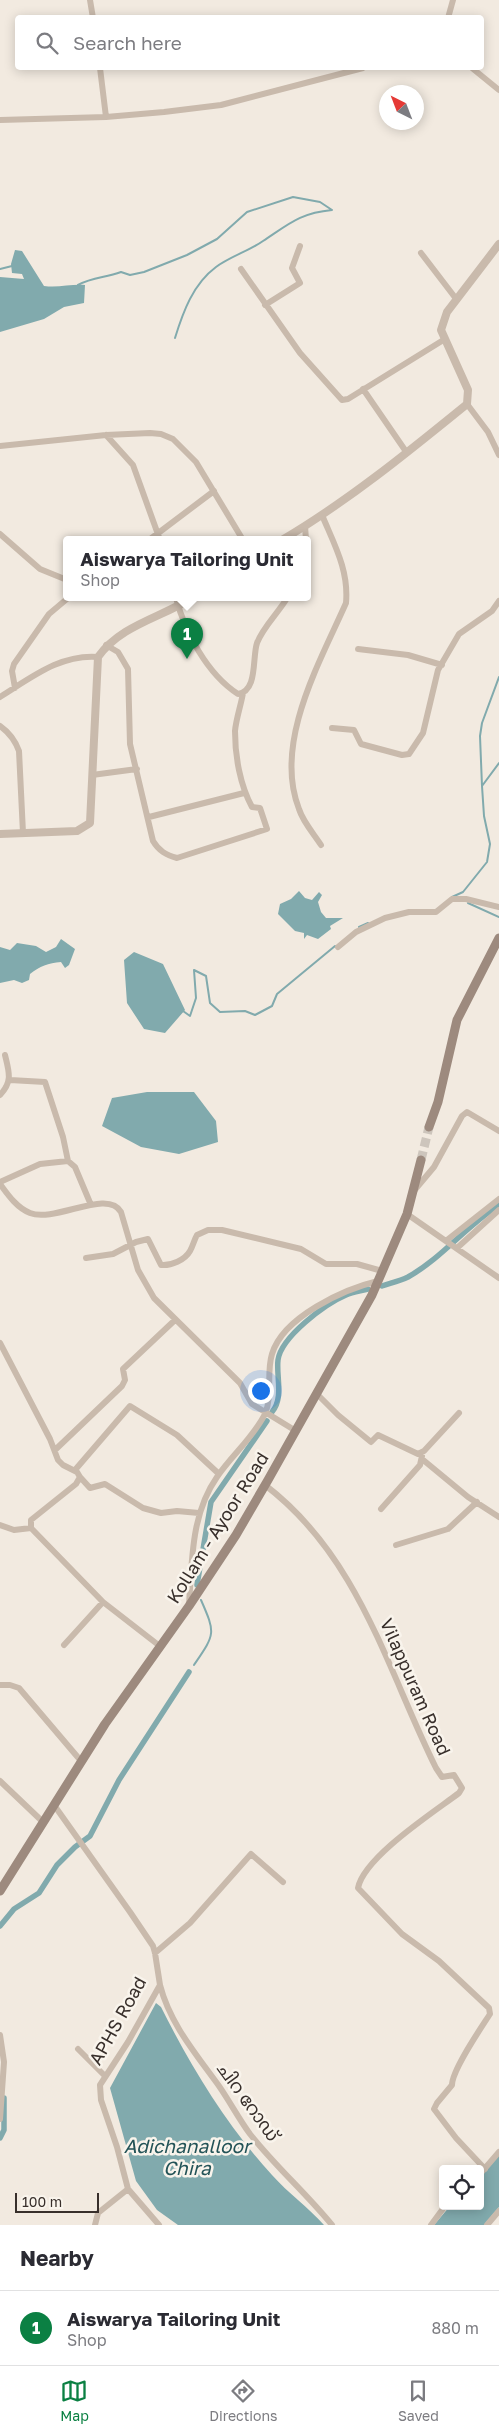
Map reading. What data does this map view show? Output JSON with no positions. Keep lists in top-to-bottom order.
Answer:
{
  "streets": {
    "main road": ["Kollam - Ayoor Road"],
    "street": ["Vilappuram Road", "APHS Road", "ചിറ റോഡ്"]
  },
  "crossings": [
    ["Kollam - Ayoor Road", "Vilappuram Road"],
    ["Kollam - Ayoor Road", "APHS Road"],
    ["APHS Road", "ചിറ റോഡ്"]
  ],
  "water": ["Adichanalloor Chira"],
  "scale_bar": "100 m",
  "north": "top left",
  "page": {
    "search": "Search here",
    "popup": ["Aiswarya Tailoring Unit", "Shop"],
    "pins": "1",
    "scale": "100 m",
    "heading": "Nearby",
    "list": [
      {
        "mark": "1",
        "name": "Aiswarya Tailoring Unit",
        "note": "Shop",
        "value": "880 m"
      }
    ],
    "nav": ["Map", "Directions", "Saved"]
  }
}
